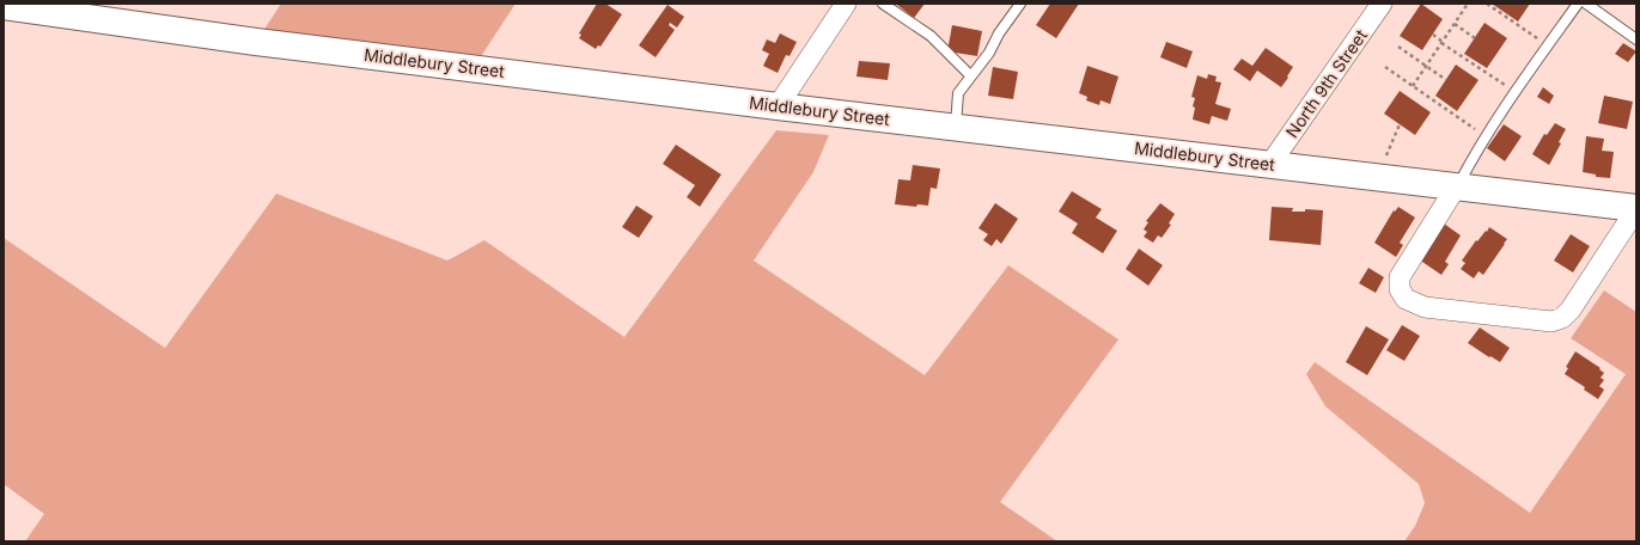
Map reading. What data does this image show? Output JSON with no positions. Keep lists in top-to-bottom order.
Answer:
{
  "streets": {
    "main road": ["Middlebury Street"],
    "street": ["North 9th Street"]
  },
  "crossings": [
    ["Middlebury Street", "North 9th Street"]
  ]
}
